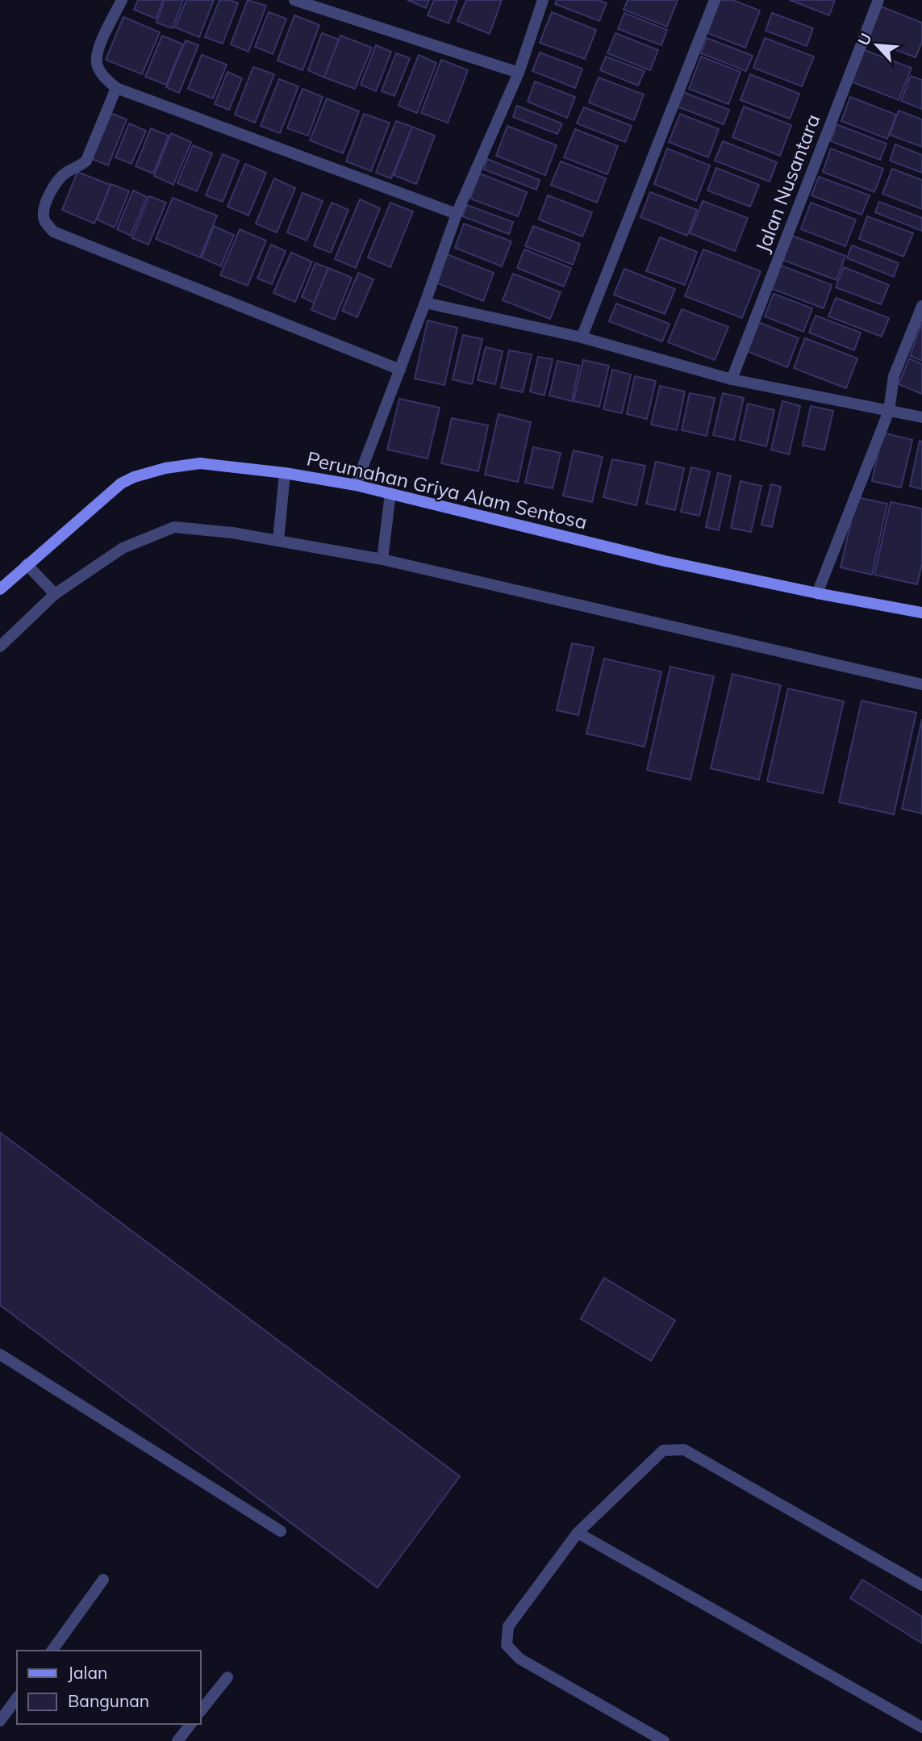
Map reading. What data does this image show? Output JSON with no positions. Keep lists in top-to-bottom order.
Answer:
{
  "streets": {
    "street": ["Jalan Nusantara", "Perumahan Griya Alam Sentosa"]
  },
  "legend": ["Jalan", "Bangunan"],
  "north": "top left"
}
